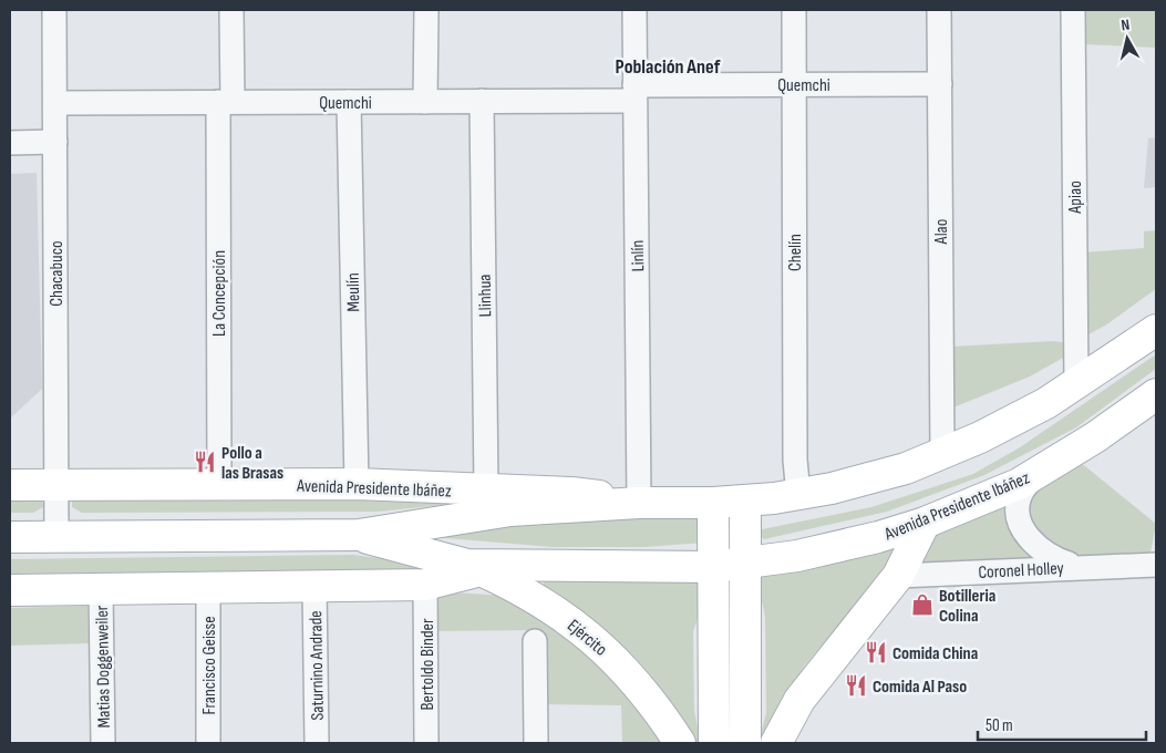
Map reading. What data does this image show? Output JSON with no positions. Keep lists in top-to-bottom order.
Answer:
{
  "streets": {
    "main road": ["Avenida Presidente Ibáñez", "Ejército"],
    "street": [
      "Quemchi",
      "Apiao",
      "Alao",
      "Chelín",
      "Linlín",
      "Chacabuco",
      "Meulín",
      "La Concepción",
      "Llinhua",
      "Coronel Holley",
      "Bertoldo Binder",
      "Francisco Geisse",
      "Saturnino Andrade",
      "Matias Doggenweiler"
    ]
  },
  "crossings": [
    ["Quemchi", "Alao"],
    ["Quemchi", "Chelín"],
    ["Quemchi", "Linlín"],
    ["Quemchi", "Chacabuco"],
    ["Quemchi", "Meulín"],
    ["Quemchi", "La Concepción"],
    ["Quemchi", "Llinhua"],
    ["Apiao", "Avenida Presidente Ibáñez"],
    ["Alao", "Avenida Presidente Ibáñez"],
    ["Chelín", "Avenida Presidente Ibáñez"],
    ["Linlín", "Avenida Presidente Ibáñez"],
    ["Chacabuco", "Avenida Presidente Ibáñez"],
    ["Meulín", "Avenida Presidente Ibáñez"],
    ["La Concepción", "Avenida Presidente Ibáñez"],
    ["Llinhua", "Avenida Presidente Ibáñez"],
    ["Avenida Presidente Ibáñez", "Coronel Holley"],
    ["Avenida Presidente Ibáñez", "Ejército"],
    ["Avenida Presidente Ibáñez", "Bertoldo Binder"],
    ["Avenida Presidente Ibáñez", "Francisco Geisse"],
    ["Avenida Presidente Ibáñez", "Saturnino Andrade"],
    ["Avenida Presidente Ibáñez", "Matias Doggenweiler"]
  ],
  "districts": ["Población Anef"],
  "places": {
    "restaurant": ["Pollo a las Brasas", "Comida China", "Comida Al Paso"],
    "shop": ["Botilleria Colina"]
  },
  "scale_bar": "50 m",
  "north": "top"
}
